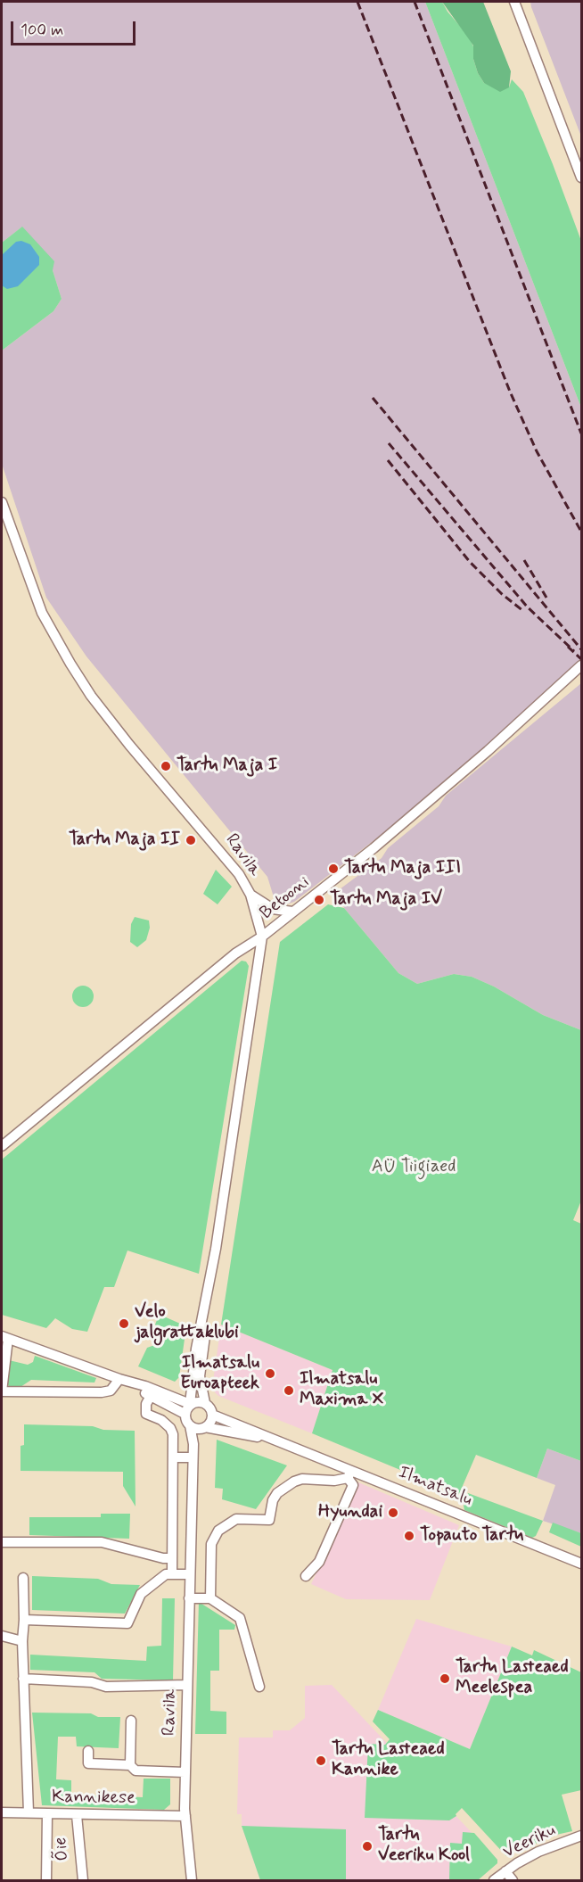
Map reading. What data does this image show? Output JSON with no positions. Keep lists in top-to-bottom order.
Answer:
{
  "streets": {
    "street": [
      "Ravila",
      "Betooni",
      "Ilmatsalu",
      "Kannikese",
      "Veeriku",
      "Õie"
    ]
  },
  "crossings": [
    ["Ravila", "Betooni"],
    ["Ravila", "Ilmatsalu"],
    ["Ravila", "Kannikese"],
    ["Kannikese", "Õie"]
  ],
  "parks": ["AÜ Tiigiaed"],
  "places": [
    "Tartu Maja I",
    "Tartu Maja II",
    "Tartu Maja III",
    "Tartu Maja IV",
    "Velo jalgrattaklubi",
    "Ilmatsalu Euroapteek",
    "Ilmatsalu Maxima X",
    "Hyundai",
    "Topauto Tartu",
    "Tartu Lasteaed Meelespea",
    "Tartu Lasteaed Kannike",
    "Tartu Veeriku Kool"
  ],
  "scale_bar": "100 m"
}
